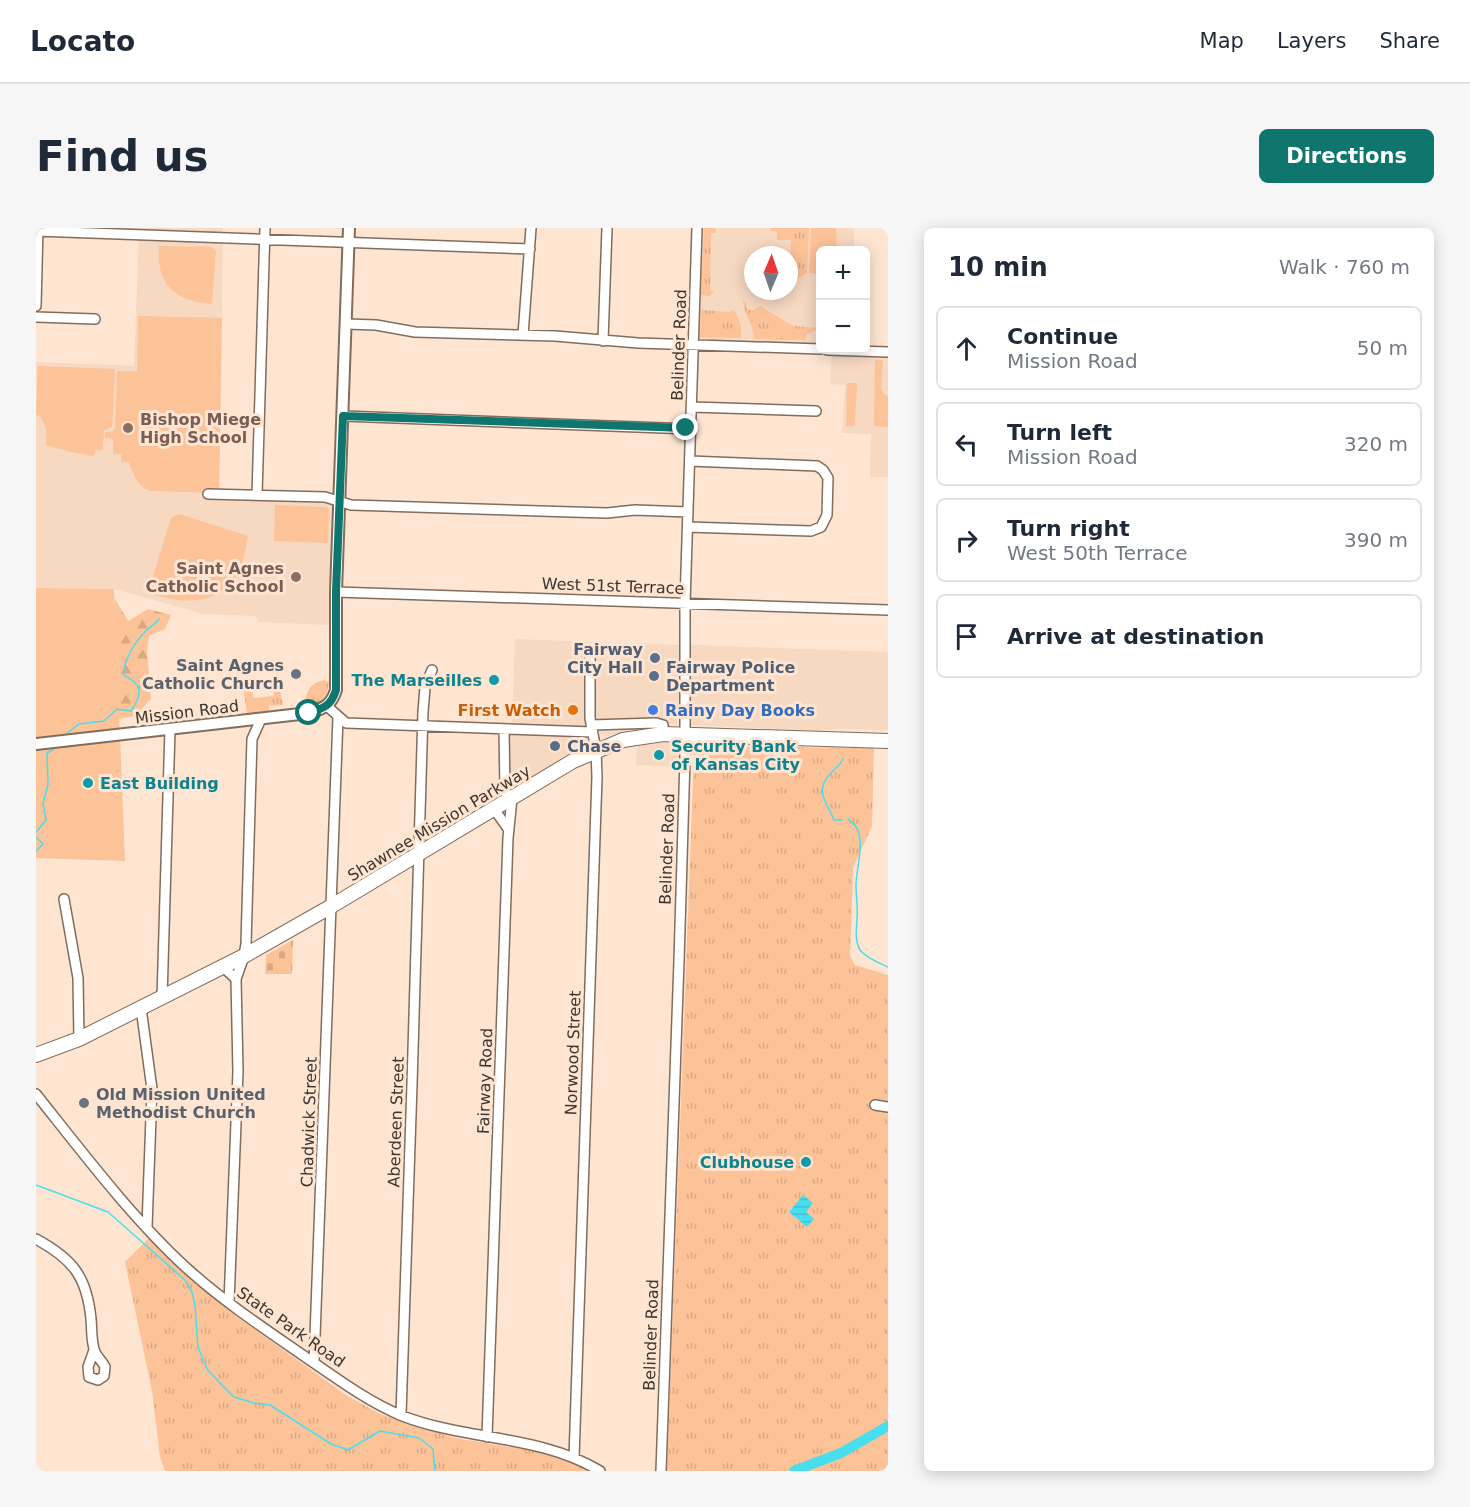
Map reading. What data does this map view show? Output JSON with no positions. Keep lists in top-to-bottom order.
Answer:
{
  "streets": {
    "highway": ["Shawnee Mission Parkway"],
    "main road": ["Mission Road"],
    "street": [
      "Belinder Road",
      "West 51st Terrace",
      "Norwood Street",
      "Fairway Road",
      "Chadwick Street",
      "Aberdeen Street",
      "State Park Road"
    ]
  },
  "crossings": [
    ["Belinder Road", "West 51st Terrace"],
    ["Belinder Road", "Shawnee Mission Parkway"],
    ["Shawnee Mission Parkway", "Norwood Street"],
    ["Shawnee Mission Parkway", "Fairway Road"],
    ["Shawnee Mission Parkway", "Chadwick Street"],
    ["Shawnee Mission Parkway", "Aberdeen Street"],
    ["Norwood Street", "State Park Road"],
    ["Fairway Road", "State Park Road"],
    ["Chadwick Street", "State Park Road"],
    ["Aberdeen Street", "State Park Road"]
  ],
  "places": [
    "Bishop Miege High School",
    "Saint Agnes Catholic School",
    "Fairway City Hall",
    "Saint Agnes Catholic Church",
    "Fairway Police Department",
    "The Marseilles",
    "First Watch",
    "Rainy Day Books",
    "Chase",
    "Security Bank of Kansas City",
    "East Building",
    "Old Mission United Methodist Church",
    "Clubhouse"
  ],
  "north": "top",
  "page": {
    "header": "Locato",
    "nav": ["Map", "Layers", "Share"],
    "buttons": "Directions",
    "title": "Find us",
    "heading": ["10 min", "Walk · 760 m"],
    "map_buttons": ["+", "−"],
    "list": [
      ["Continue", "Mission Road", "50 m"],
      ["Turn left", "Mission Road", "320 m"],
      ["Turn right", "West 50th Terrace", "390 m"],
      "Arrive at destination"
    ]
  }
}
